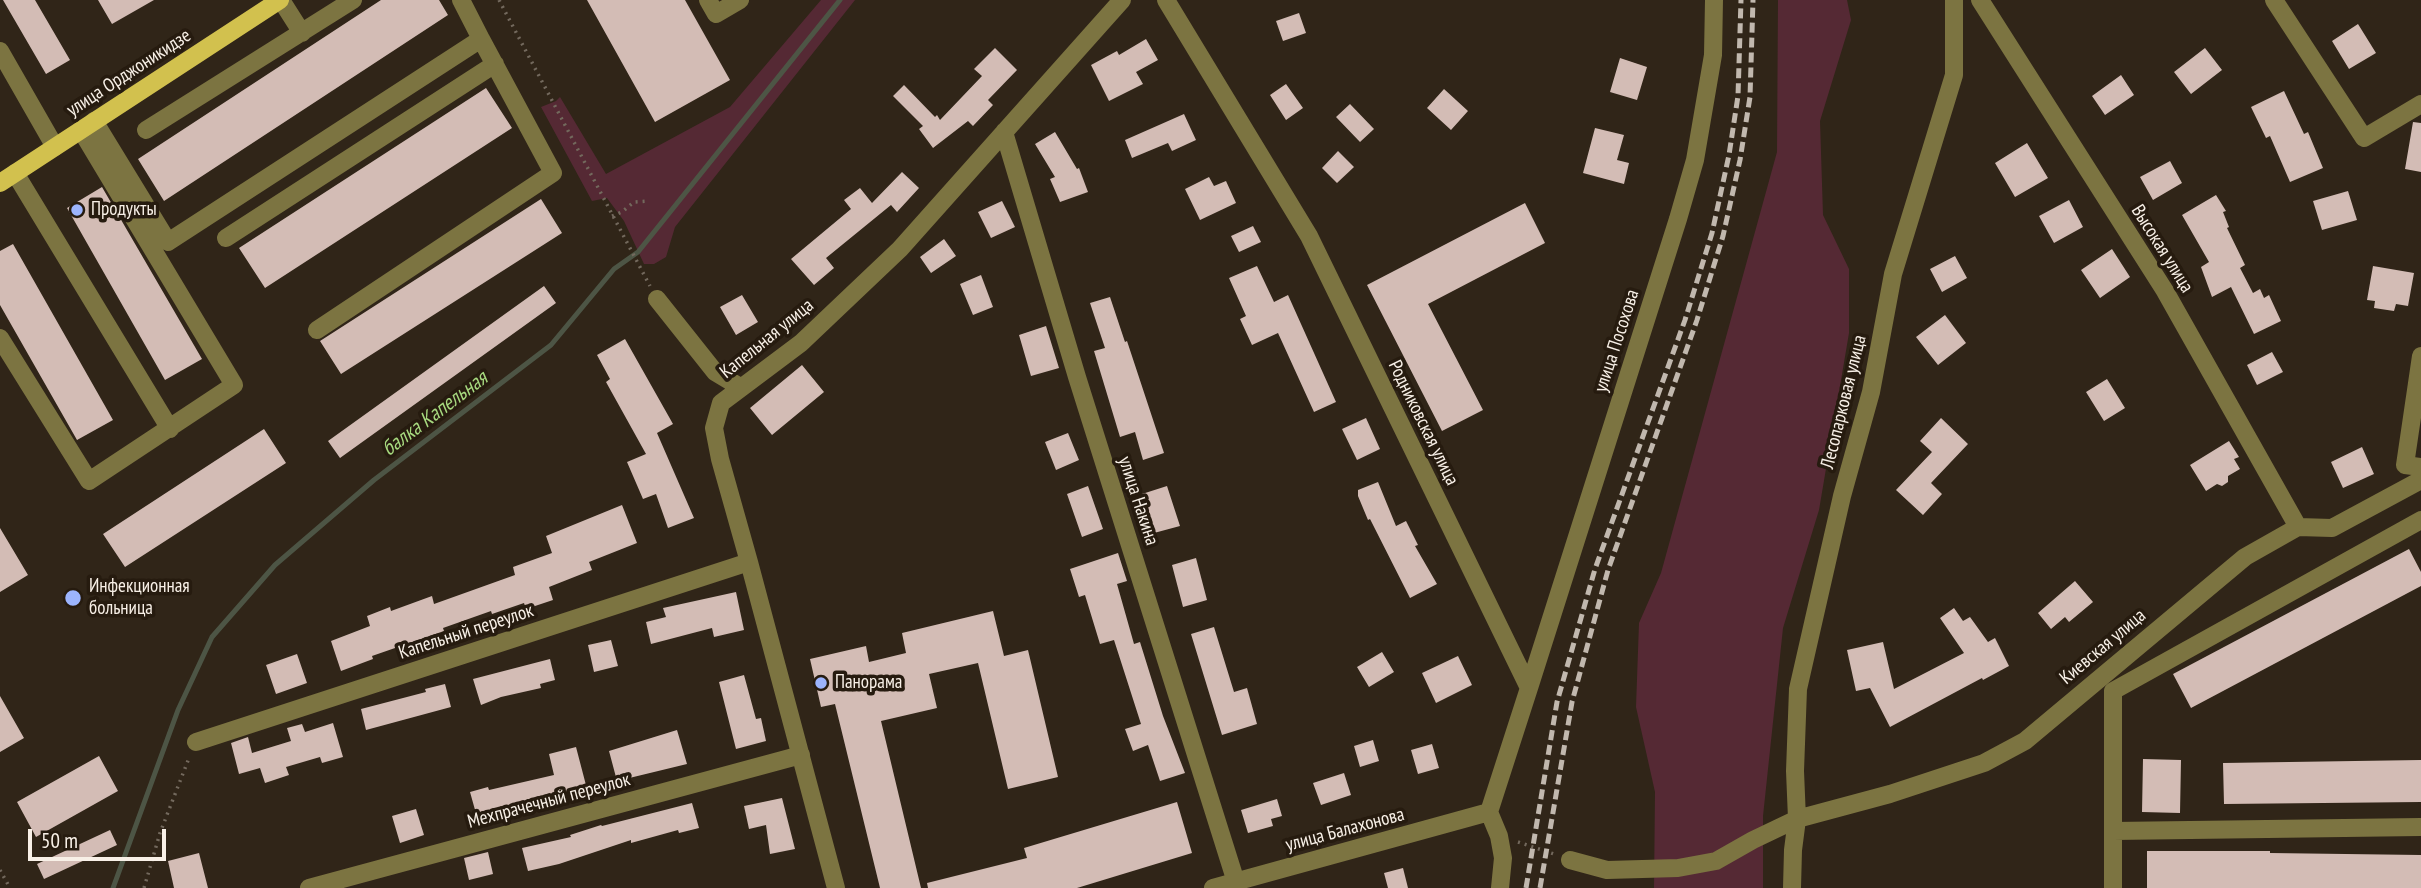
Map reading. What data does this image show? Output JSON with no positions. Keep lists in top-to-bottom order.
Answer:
{
  "streets": {
    "main road": ["улица Орджоникидзе"],
    "street": [
      "Высокая улица",
      "Капельная улица",
      "улица Посохова",
      "Лесопарковая улица",
      "Родниковская улица",
      "улица Накина",
      "Капельный переулок",
      "Киевская улица",
      "Мехпрачечный переулок",
      "улица Балахонова"
    ]
  },
  "crossings": [
    ["Высокая улица", "Киевская улица"],
    ["Капельная улица", "улица Накина"],
    ["Капельная улица", "Капельный переулок"],
    ["Капельная улица", "Мехпрачечный переулок"],
    ["улица Посохова", "Родниковская улица"],
    ["Лесопарковая улица", "Киевская улица"],
    ["улица Накина", "улица Балахонова"]
  ],
  "water": ["балка Капельная"],
  "places": ["Продукты", "Инфекционная больница", "Панорама"],
  "scale_bar": "50 m"
}
